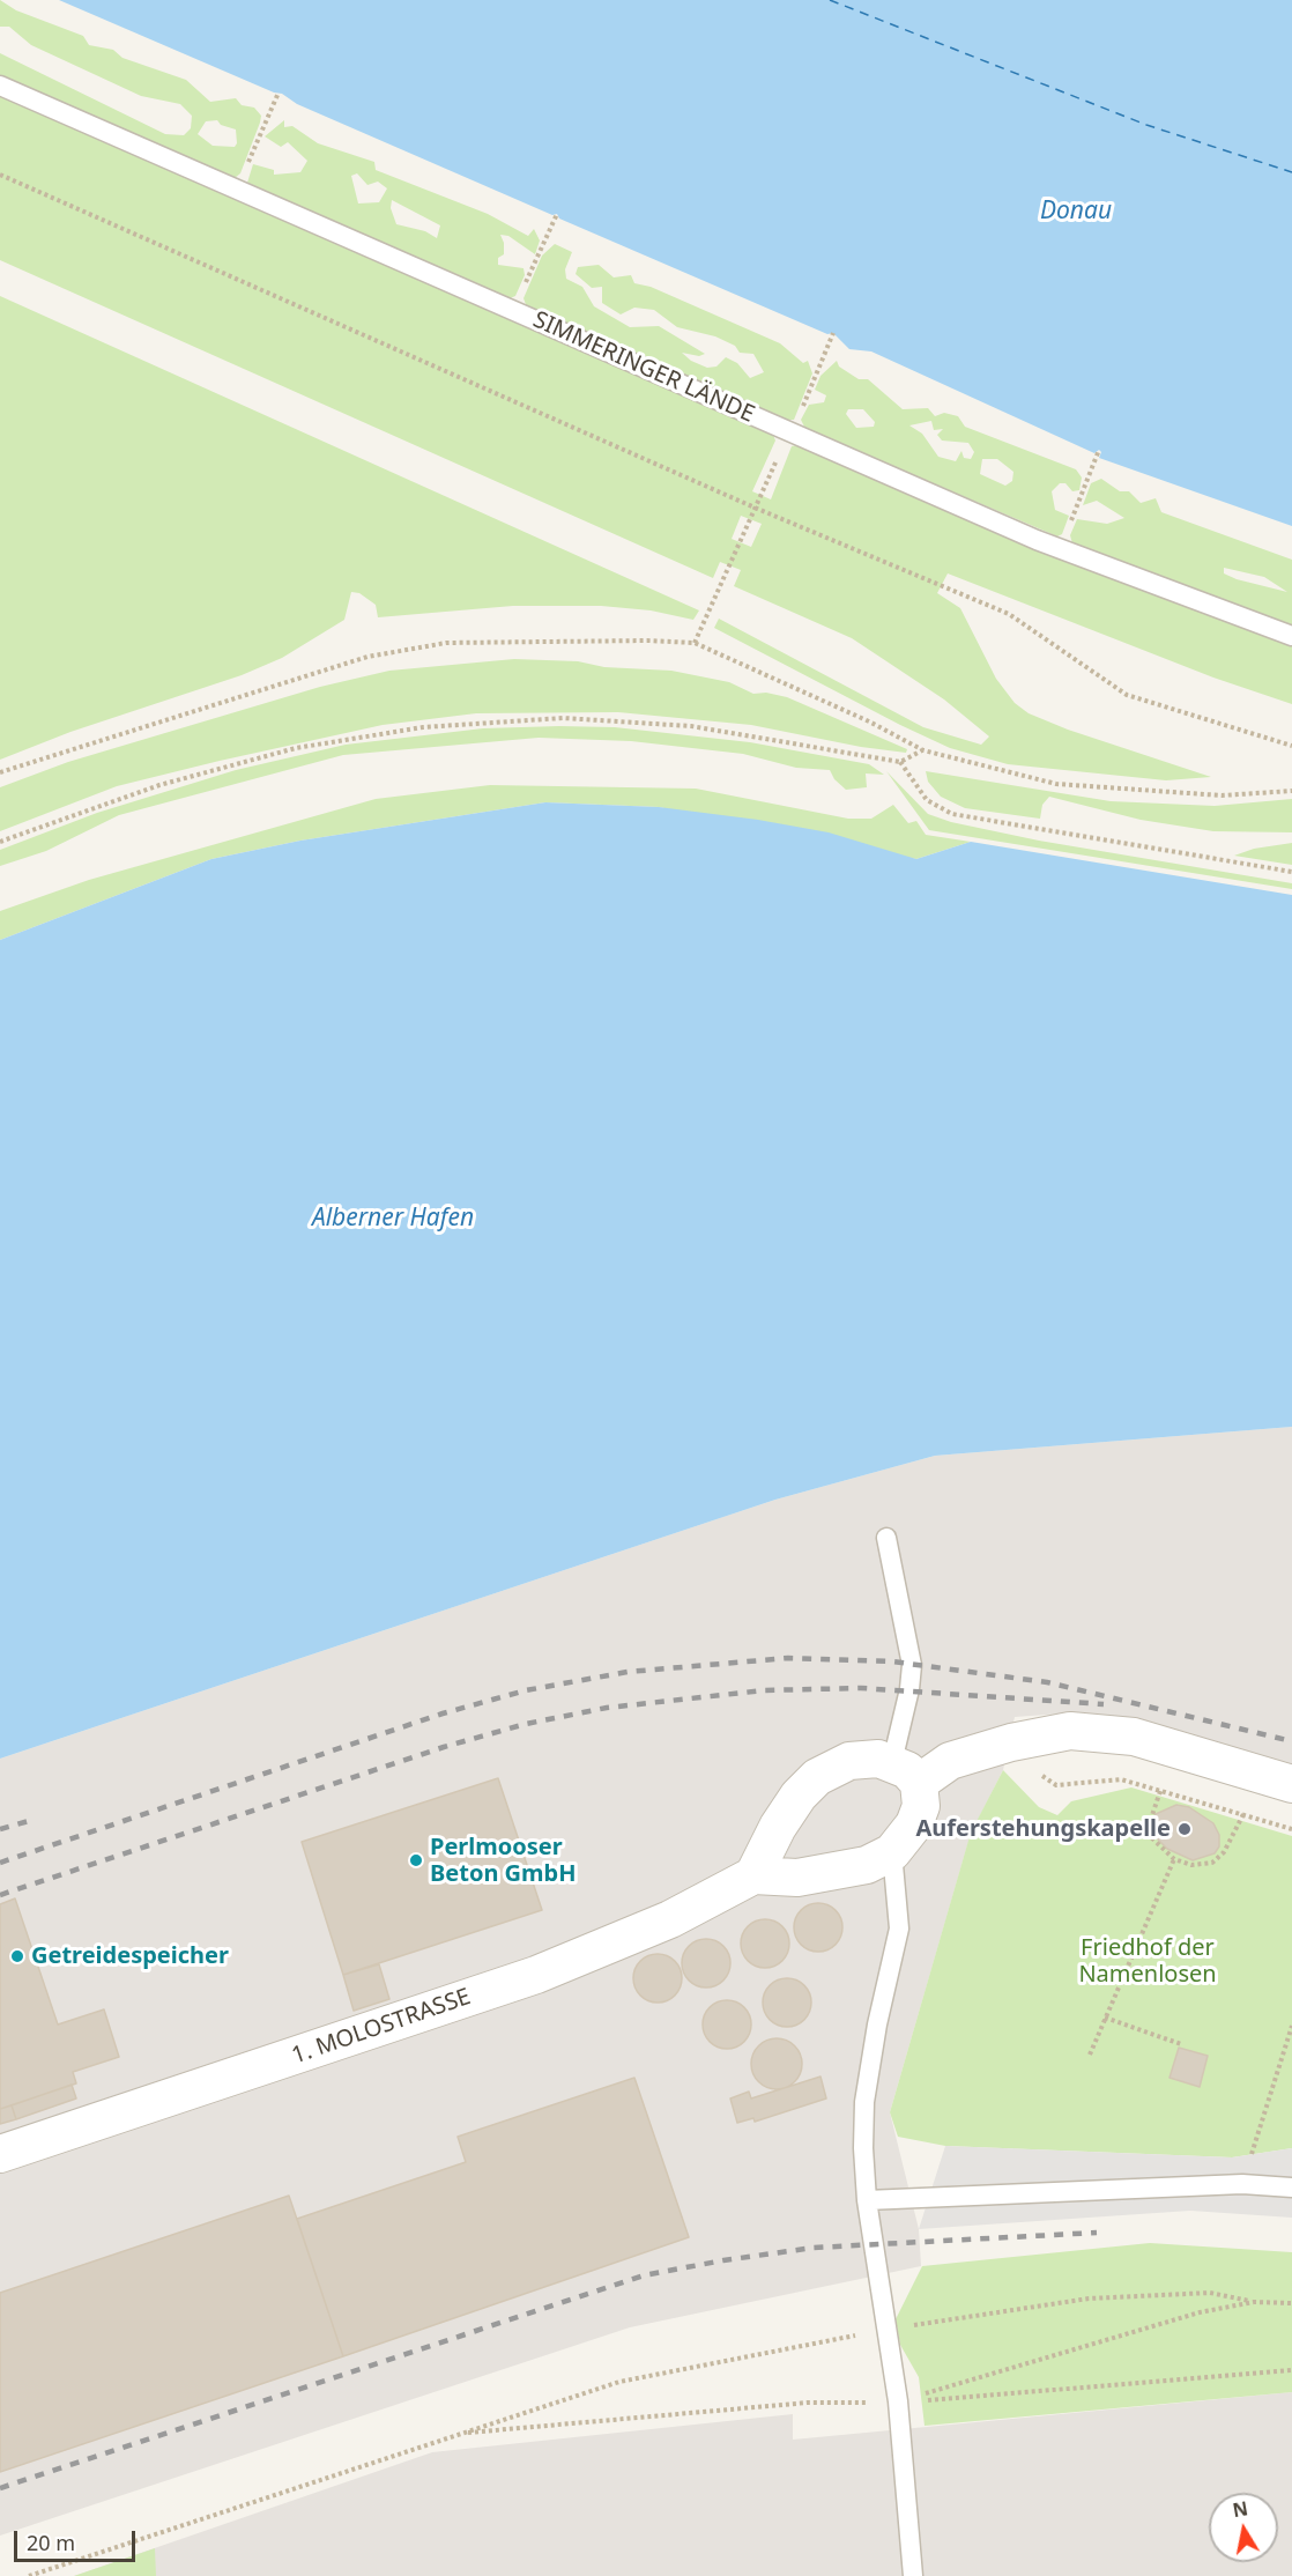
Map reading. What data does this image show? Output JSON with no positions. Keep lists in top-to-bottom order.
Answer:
{
  "streets": {
    "street": ["1. MOLOSTRASSE"],
    "lane": ["SIMMERINGER LÄNDE"]
  },
  "water": ["Donau", "Alberner Hafen"],
  "parks": ["Friedhof der Namenlosen"],
  "places": ["Auferstehungskapelle", "Perlmooser Beton GmbH", "Getreidespeicher"],
  "scale_bar": "20 m",
  "north": "top"
}
